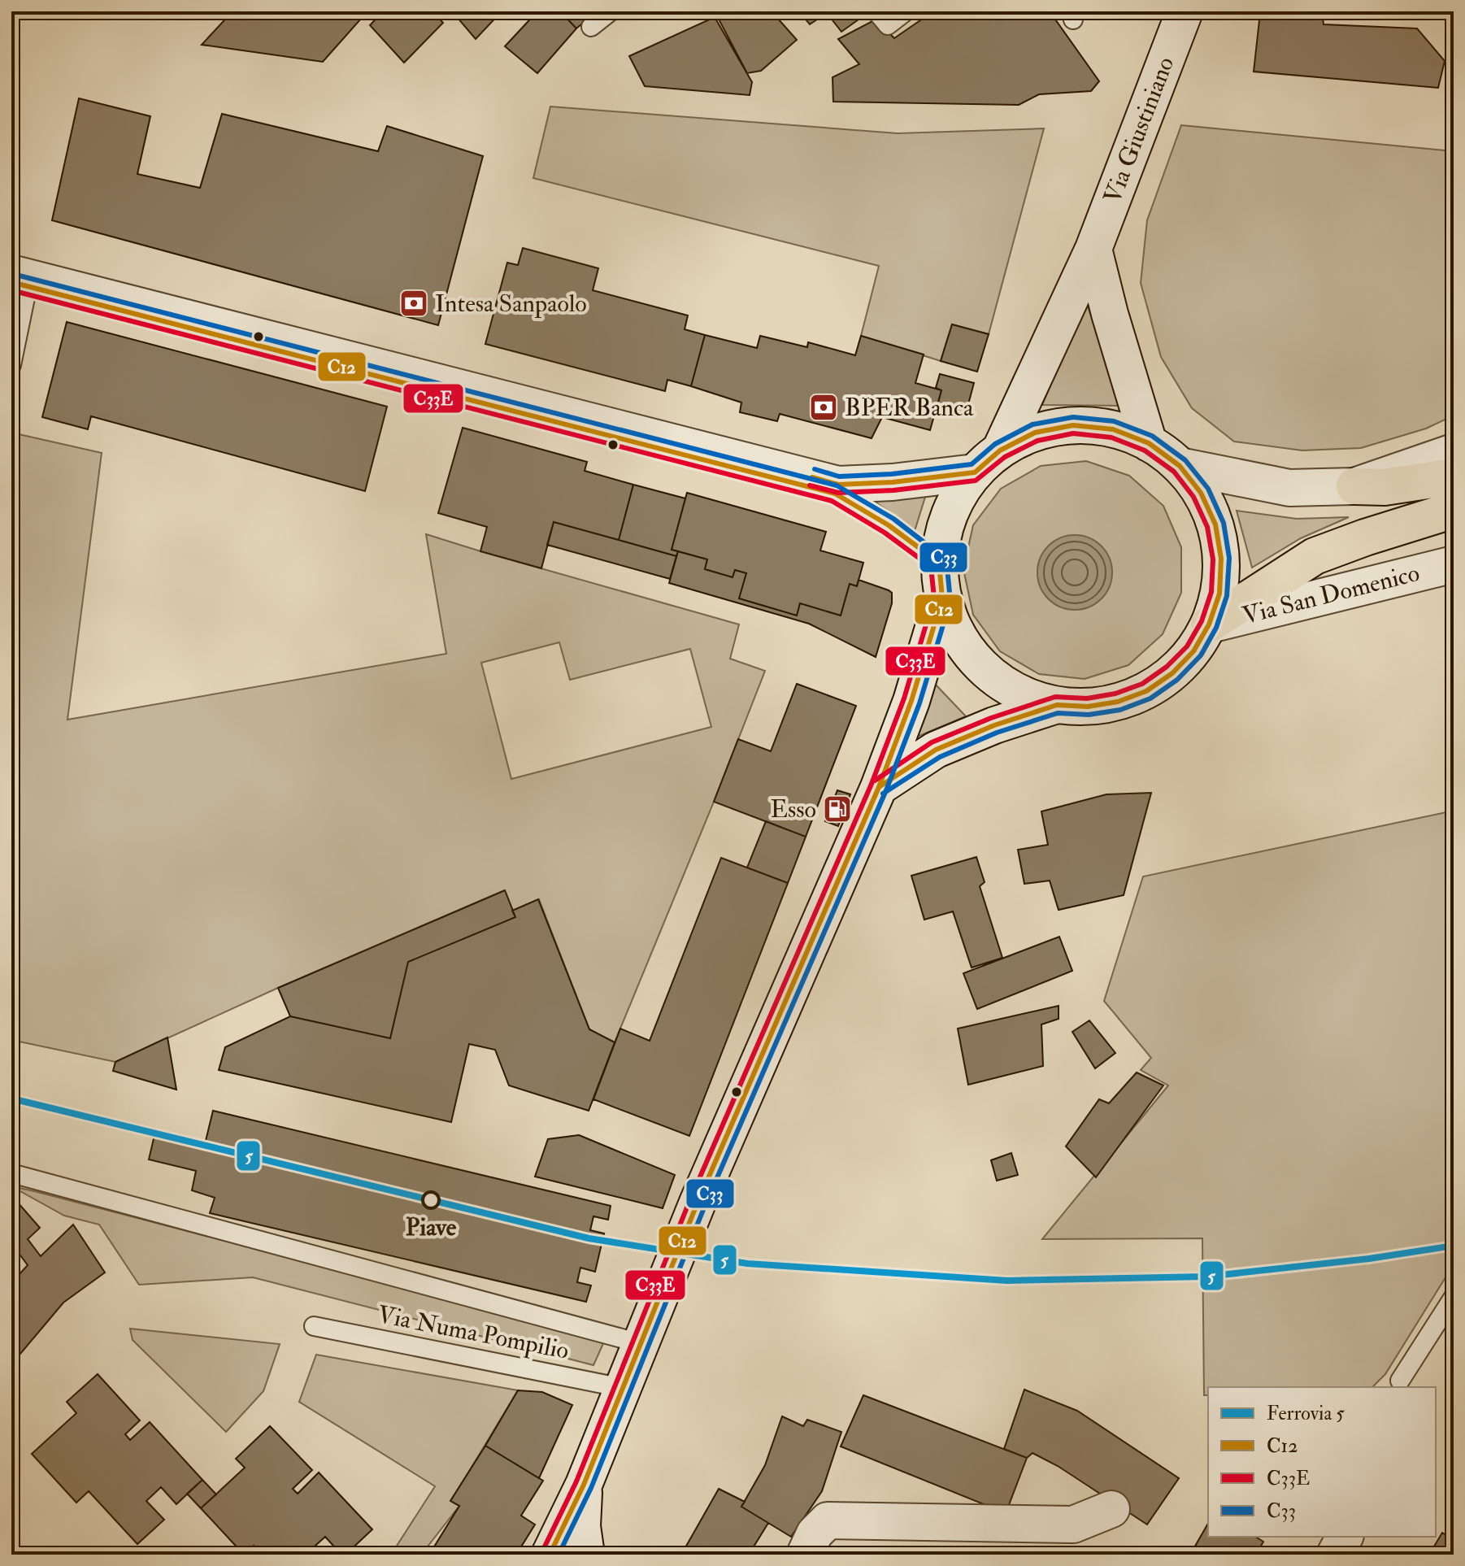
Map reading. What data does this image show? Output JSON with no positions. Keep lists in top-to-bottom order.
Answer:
{
  "streets": {
    "main road": ["Via Giustiniano", "Via San Domenico"],
    "lane": ["Via Numa Pompilio"]
  },
  "places": {
    "bank": ["Intesa Sanpaolo", "BPER Banca"],
    "fuel station": ["Esso"],
    "other": ["Piave"]
  },
  "lines": [
    "transit line C33",
    "transit line C12",
    "transit line C33E",
    "rail line 5"
  ],
  "legend": [
    "Ferrovia 5",
    "C12",
    "C33E",
    "C33"
  ]
}
